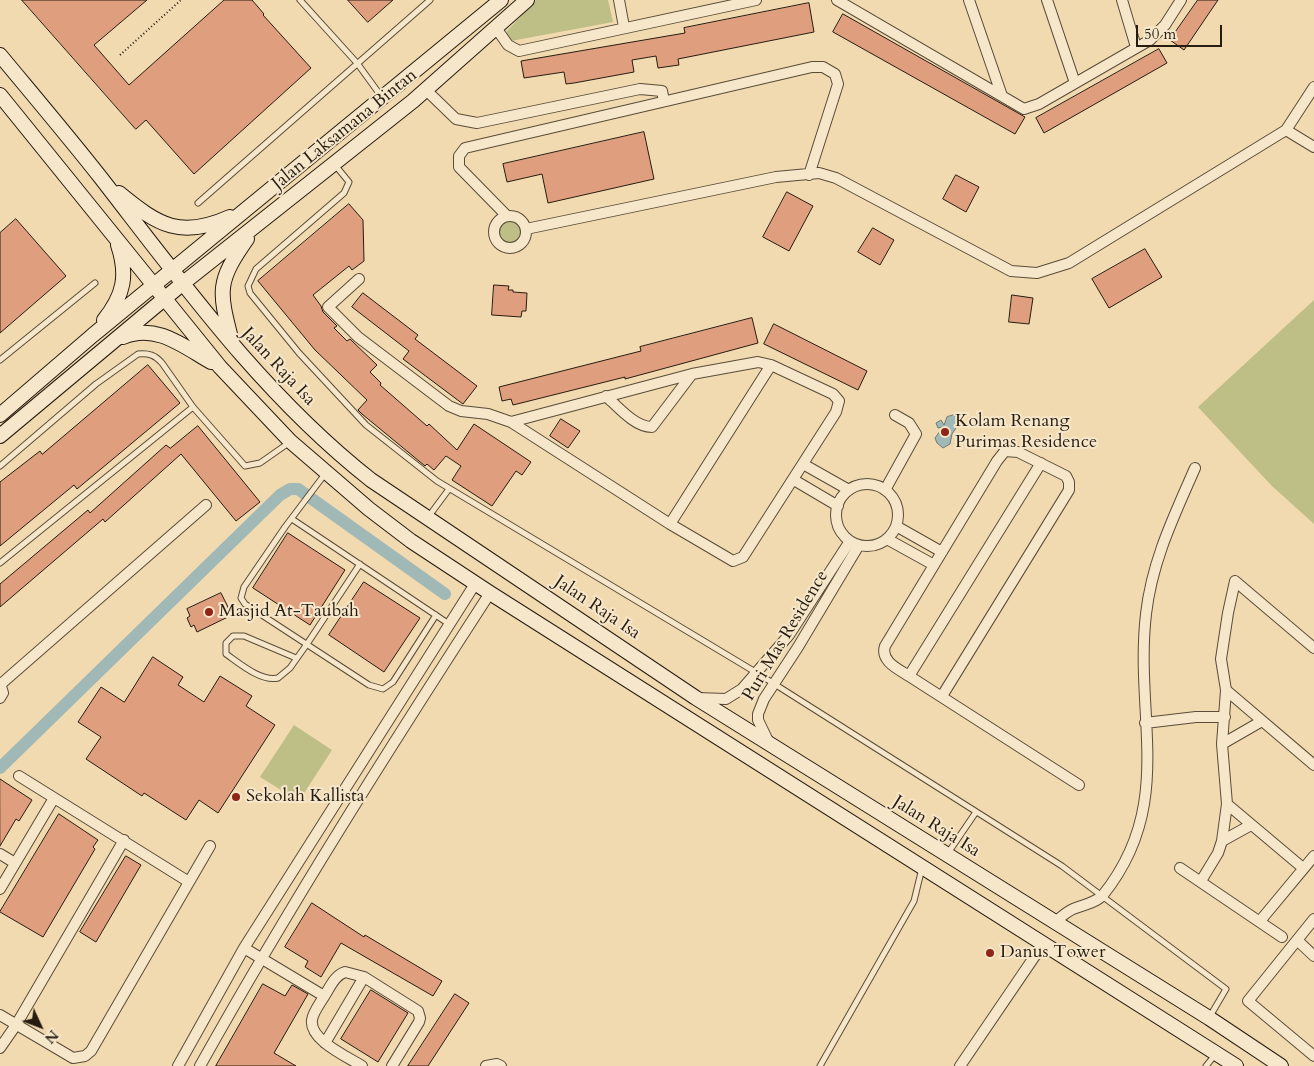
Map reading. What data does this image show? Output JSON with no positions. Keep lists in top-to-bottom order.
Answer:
{
  "streets": {
    "main road": ["Jalan Laksamana Bintan", "Jalan Raja Isa"],
    "street": ["Puri Mas Residence"]
  },
  "crossings": [
    ["Jalan Laksamana Bintan", "Jalan Raja Isa"],
    ["Jalan Raja Isa", "Puri Mas Residence"]
  ],
  "places": [
    "Kolam Renang Purimas Residence",
    "Masjid At-Taubah",
    "Sekolah Kallista",
    "Danus Tower"
  ],
  "scale_bar": "50 m",
  "north": "bottom right"
}
